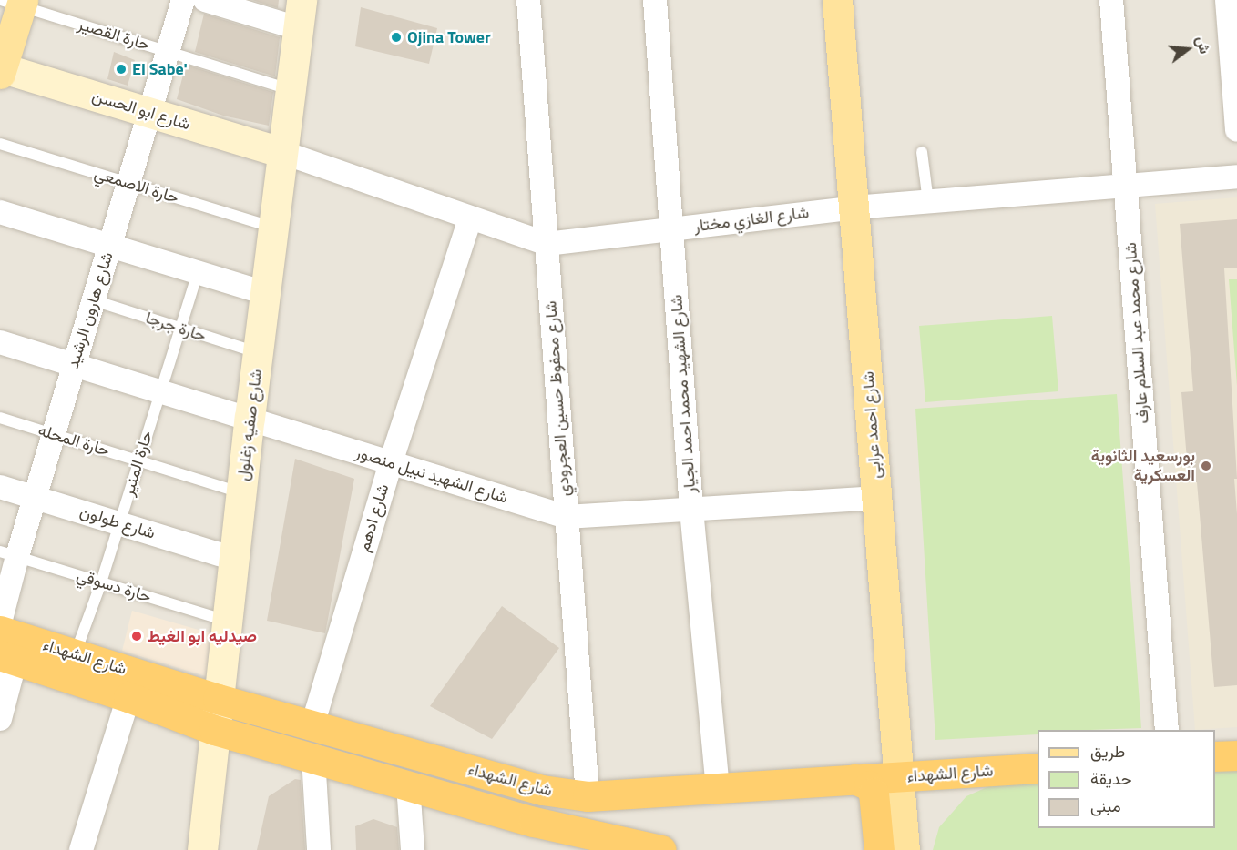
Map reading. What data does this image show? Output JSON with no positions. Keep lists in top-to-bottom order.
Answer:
{
  "streets": {
    "highway": ["شارع الشهداء"],
    "main road": ["شارع احمد عرابى"],
    "street": [
      "شارع ابو الحسن",
      "شارع الغازي مختار",
      "شارع هارون الرشيد",
      "شارع محمد عبد السلام عارف",
      "شارع الشهيد محمد احمد الجيار",
      "شارع محفوظ حسين العجرودي",
      "شارع صفيه زغلول",
      "شارع الشهيد نبيل منصور",
      "شارع ادهم",
      "شارع طولون"
    ],
    "lane": [
      "حارة القصير",
      "حارة الاصمعي",
      "حارة جرجا",
      "حارة المحله",
      "حارة المنير",
      "حارة دسوقي"
    ]
  },
  "crossings": [
    ["حارة القصير", "شارع هارون الرشيد"],
    ["حارة القصير", "شارع صفيه زغلول"],
    ["شارع ابو الحسن", "شارع الغازي مختار"],
    ["شارع ابو الحسن", "شارع هارون الرشيد"],
    ["شارع ابو الحسن", "شارع صفيه زغلول"],
    ["حارة الاصمعي", "شارع هارون الرشيد"],
    ["حارة الاصمعي", "شارع صفيه زغلول"],
    ["شارع الغازي مختار", "شارع محمد عبد السلام عارف"],
    ["شارع الغازي مختار", "شارع الشهيد محمد احمد الجيار"],
    ["شارع الغازي مختار", "شارع محفوظ حسين العجرودي"],
    ["شارع الغازي مختار", "شارع صفيه زغلول"],
    ["شارع الغازي مختار", "شارع احمد عرابى"],
    ["شارع الغازي مختار", "شارع ادهم"],
    ["شارع هارون الرشيد", "حارة جرجا"],
    ["شارع هارون الرشيد", "حارة المحله"],
    ["شارع هارون الرشيد", "شارع الشهيد نبيل منصور"],
    ["شارع هارون الرشيد", "شارع طولون"],
    ["شارع هارون الرشيد", "حارة دسوقي"],
    ["حارة جرجا", "شارع صفيه زغلول"],
    ["حارة جرجا", "حارة المنير"],
    ["شارع الشهيد محمد احمد الجيار", "شارع الشهيد نبيل منصور"],
    ["شارع الشهيد محمد احمد الجيار", "شارع الشهداء"],
    ["شارع محفوظ حسين العجرودي", "شارع الشهيد نبيل منصور"],
    ["شارع محفوظ حسين العجرودي", "شارع الشهداء"],
    ["شارع صفيه زغلول", "حارة المحله"],
    ["شارع صفيه زغلول", "شارع الشهيد نبيل منصور"],
    ["شارع صفيه زغلول", "شارع طولون"],
    ["شارع صفيه زغلول", "حارة دسوقي"],
    ["شارع صفيه زغلول", "شارع الشهداء"],
    ["شارع احمد عرابى", "شارع الشهيد نبيل منصور"],
    ["شارع احمد عرابى", "شارع الشهداء"],
    ["حارة المحله", "حارة المنير"],
    ["حارة المنير", "شارع الشهيد نبيل منصور"],
    ["حارة المنير", "شارع طولون"],
    ["حارة المنير", "حارة دسوقي"],
    ["حارة المنير", "شارع الشهداء"],
    ["شارع الشهيد نبيل منصور", "شارع ادهم"],
    ["شارع ادهم", "شارع الشهداء"]
  ],
  "places": [
    "Ojina Tower",
    "El Sabe'",
    "بورسعيد الثانوية العسكرية",
    "صيدليه ابو الغيط"
  ],
  "legend": ["طريق", "حديقة", "مبنى"],
  "north": "right"
}
